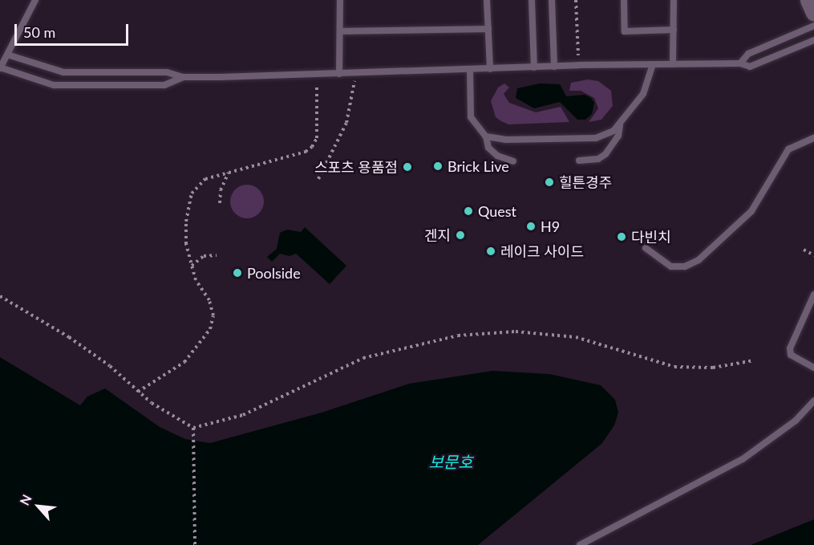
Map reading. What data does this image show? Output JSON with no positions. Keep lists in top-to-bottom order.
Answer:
{
  "water": ["보문호"],
  "places": [
    "Brick Live",
    "스포츠 용품점",
    "힐튼경주",
    "Quest",
    "H9",
    "겐지",
    "다빈치",
    "레이크 사이드",
    "Poolside"
  ],
  "scale_bar": "50 m",
  "north": "top left"
}
